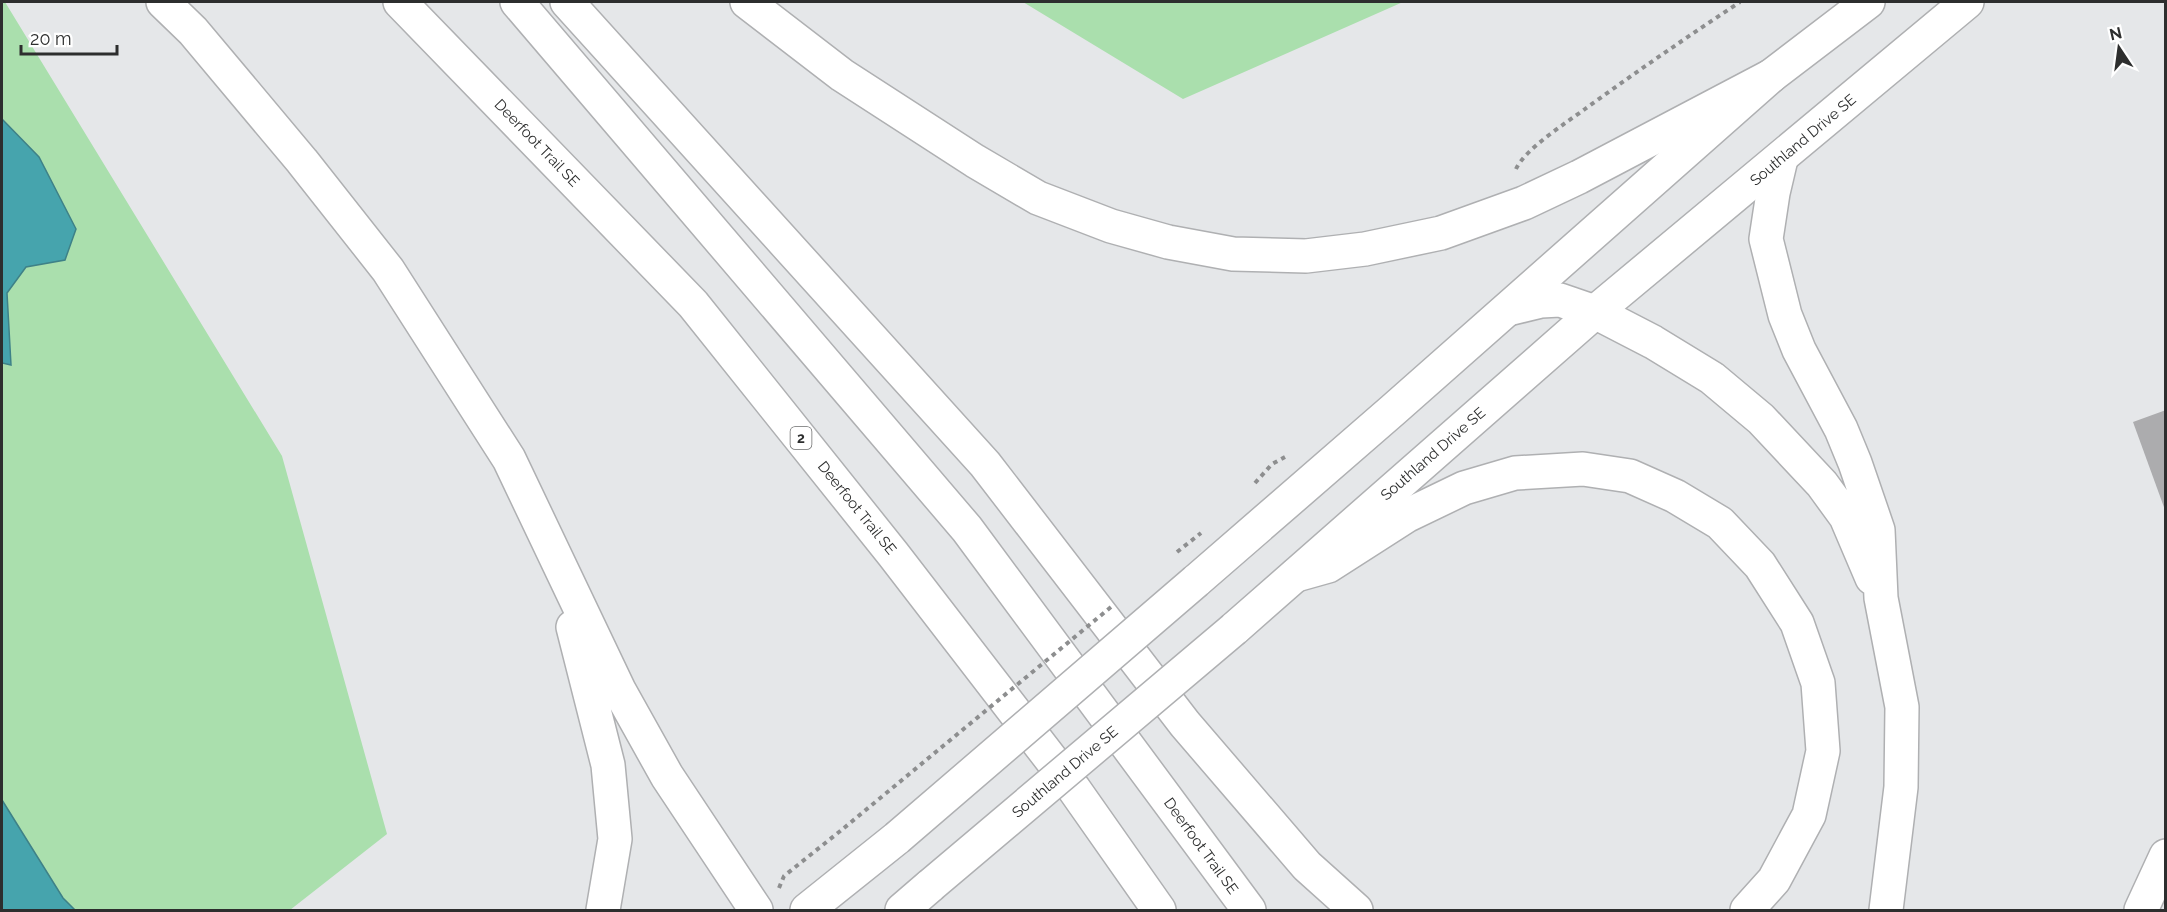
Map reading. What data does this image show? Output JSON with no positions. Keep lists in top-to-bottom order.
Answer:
{
  "streets": {
    "main road": ["Southland Drive SE", "Deerfoot Trail SE", "2"]
  },
  "scale_bar": "20 m",
  "north": "top"
}
